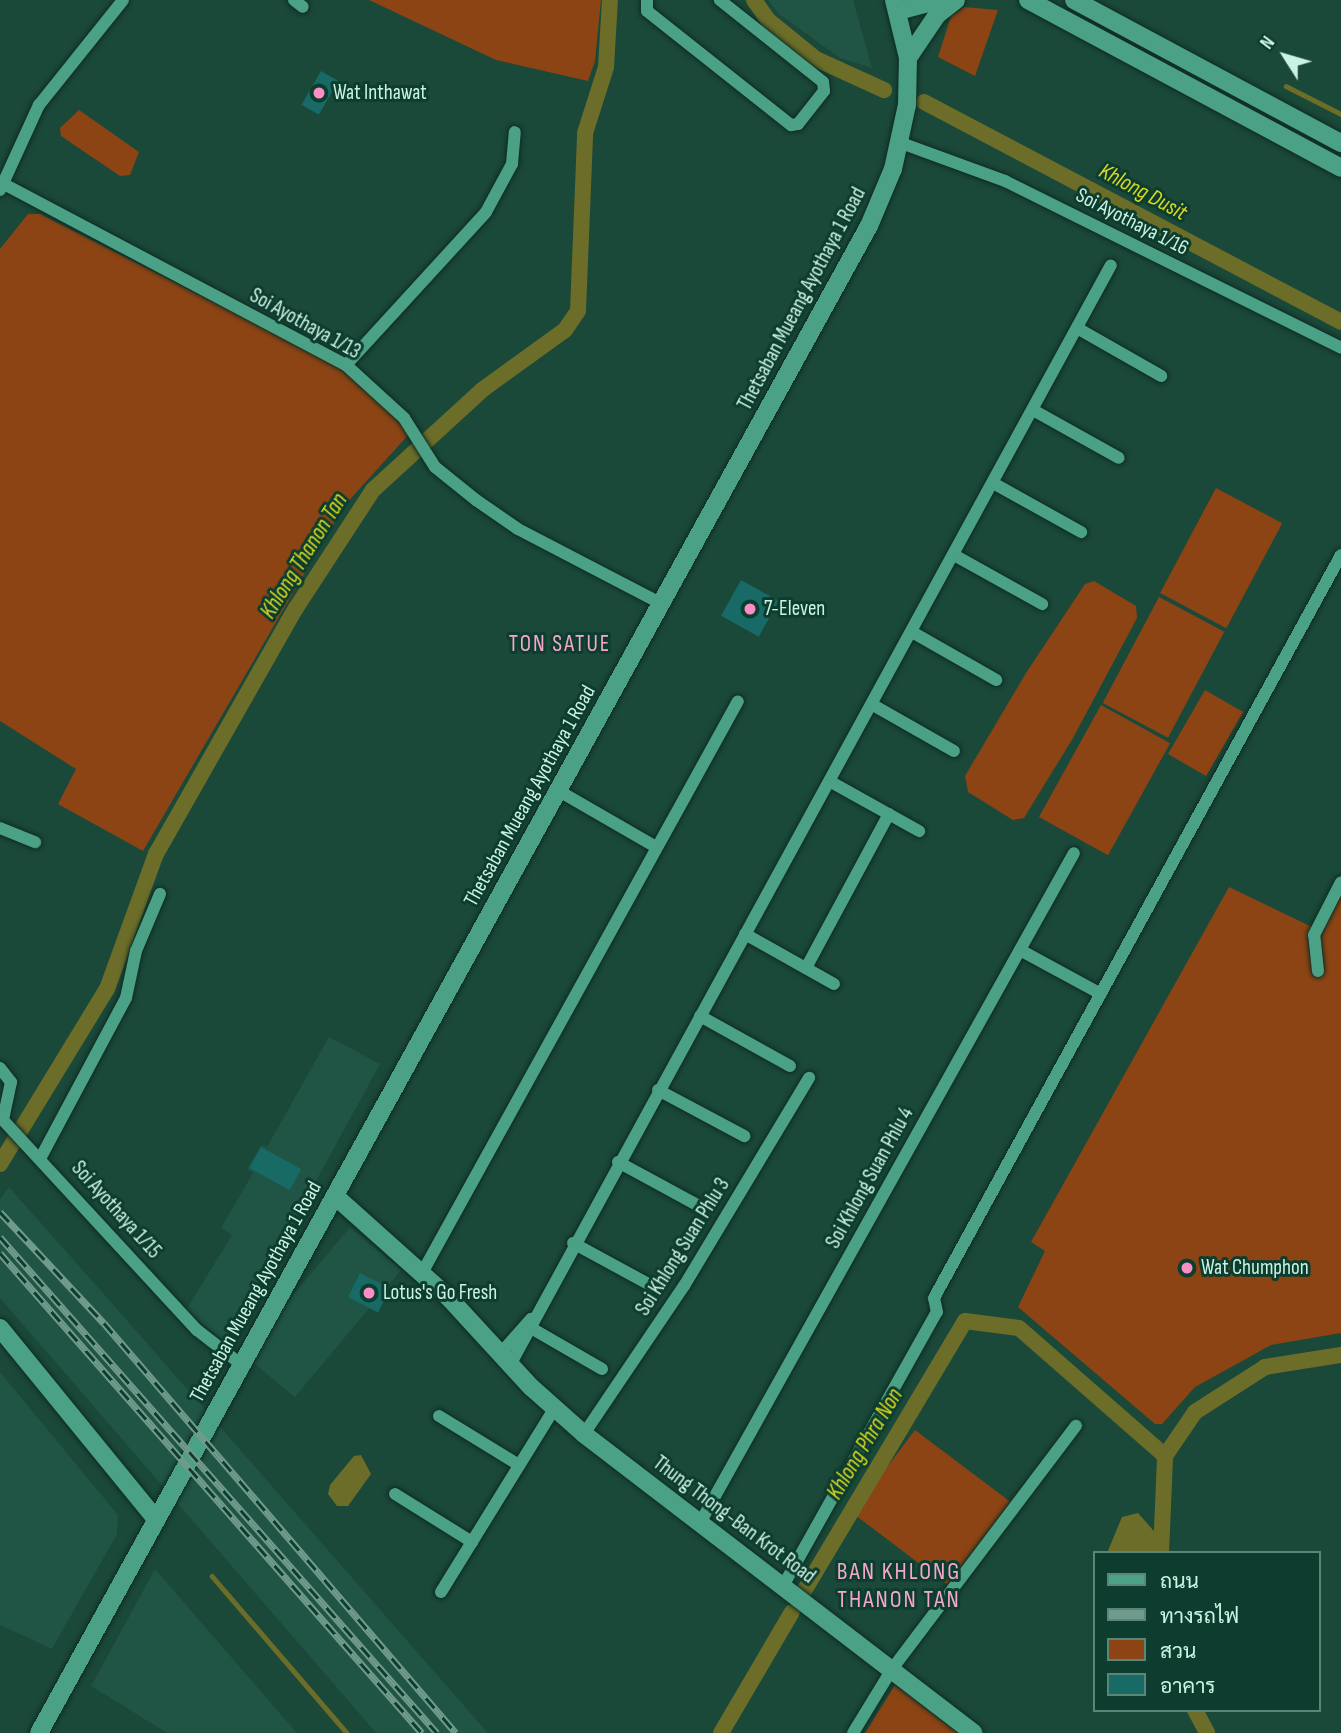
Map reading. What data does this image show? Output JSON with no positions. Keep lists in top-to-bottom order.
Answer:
{
  "streets": {
    "main road": ["Thetsaban Mueang Ayothaya 1 Road", "Thung Thong-Ban Krot Road"],
    "street": [
      "Soi Ayothaya 1/16",
      "Soi Ayothaya 1/13",
      "Soi Khlong Suan Phlu 4",
      "Soi Ayothaya 1/15",
      "Soi Khlong Suan Phlu 3"
    ]
  },
  "crossings": [
    ["Soi Ayothaya 1/16", "Thetsaban Mueang Ayothaya 1 Road"],
    ["Thetsaban Mueang Ayothaya 1 Road", "Soi Ayothaya 1/13"],
    ["Thetsaban Mueang Ayothaya 1 Road", "Soi Ayothaya 1/15"],
    ["Thetsaban Mueang Ayothaya 1 Road", "Thung Thong-Ban Krot Road"],
    ["Soi Khlong Suan Phlu 4", "Thung Thong-Ban Krot Road"],
    ["Soi Khlong Suan Phlu 3", "Thung Thong-Ban Krot Road"]
  ],
  "districts": ["TON SATUE", "BAN KHLONG THANON TAN"],
  "water": ["Khlong Dusit", "Khlong Thanon Tan", "Khlong Phra Non"],
  "places": [
    "Wat Inthawat",
    "7-Eleven",
    "Wat Chumphon",
    "Lotus's Go Fresh"
  ],
  "legend": [
    "ถนน",
    "ทางรถไฟ",
    "สวน",
    "อาคาร"
  ],
  "north": "top left"
}
